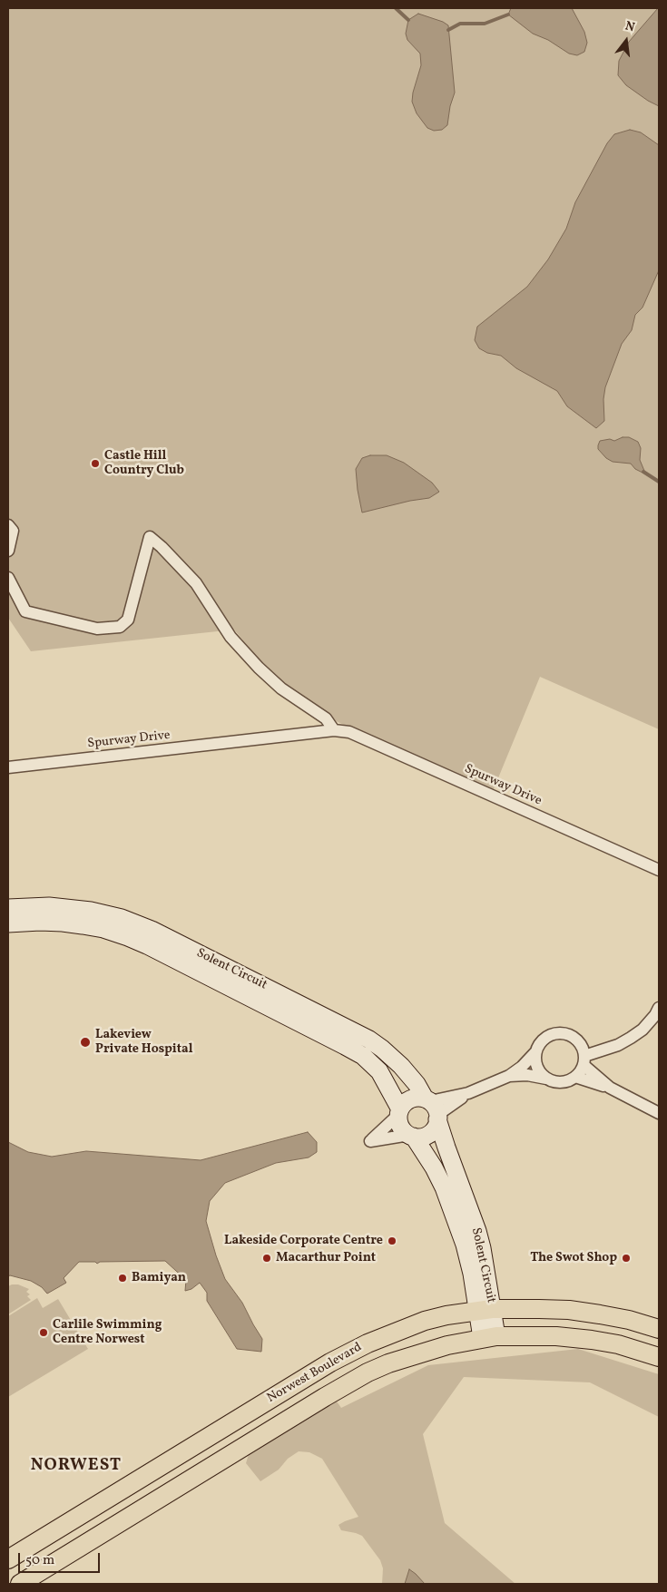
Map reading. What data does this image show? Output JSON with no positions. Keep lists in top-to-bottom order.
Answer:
{
  "streets": {
    "main road": ["Norwest Boulevard"],
    "street": ["Spurway Drive", "Solent Circuit"]
  },
  "crossings": [
    ["Solent Circuit", "Norwest Boulevard"]
  ],
  "districts": ["NORWEST"],
  "places": [
    "Castle Hill Country Club",
    "Lakeview Private Hospital",
    "Lakeside Corporate Centre",
    "Macarthur Point",
    "The Swot Shop",
    "Bamiyan",
    "Carlile Swimming Centre Norwest"
  ],
  "scale_bar": "50 m",
  "north": "top"
}
